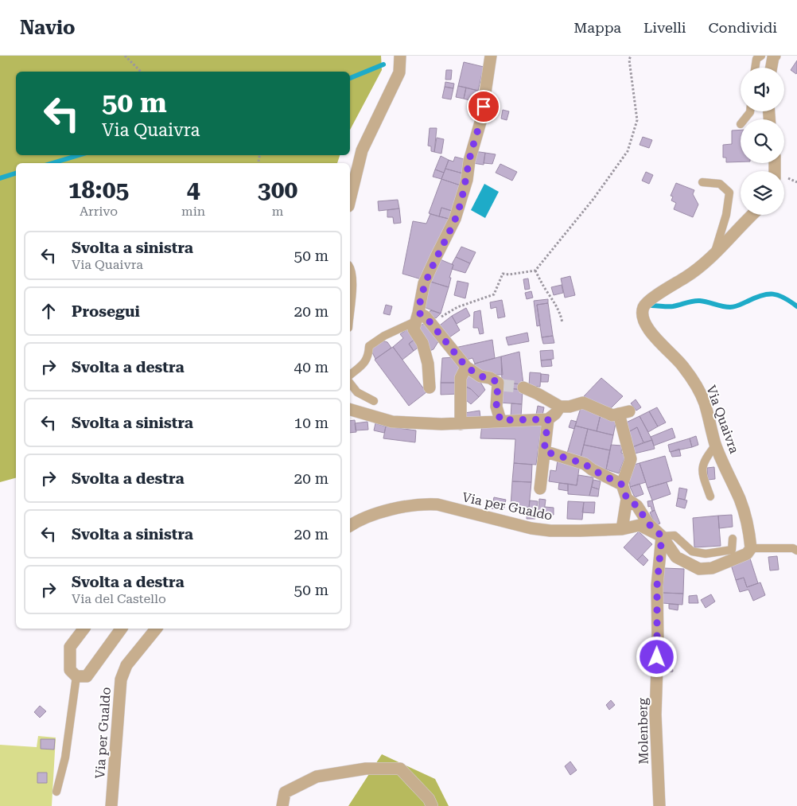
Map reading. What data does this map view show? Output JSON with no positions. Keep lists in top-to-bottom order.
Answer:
{
  "streets": {
    "street": ["Via Quaivra", "Via per Gualdo", "Molenberg"]
  },
  "crossings": [
    ["Via per Gualdo", "Molenberg"]
  ],
  "page": {
    "header": "Navio",
    "nav": ["Mappa", "Livelli", "Condividi"],
    "turn": ["50 m", "Via Quaivra"],
    "eta": [
      "18:05",
      "Arrivo",
      "4",
      "min",
      "300",
      "m"
    ],
    "list": [
      {
        "name": "Svolta a sinistra",
        "note": "Via Quaivra",
        "value": "50 m"
      },
      {
        "name": "Prosegui",
        "value": "20 m"
      },
      {
        "name": "Svolta a destra",
        "value": "40 m"
      },
      {
        "name": "Svolta a sinistra",
        "value": "10 m"
      },
      {
        "name": "Svolta a destra",
        "value": "20 m"
      },
      {
        "name": "Svolta a sinistra",
        "value": "20 m"
      },
      {
        "name": "Svolta a destra",
        "note": "Via del Castello",
        "value": "50 m"
      }
    ]
  }
}
